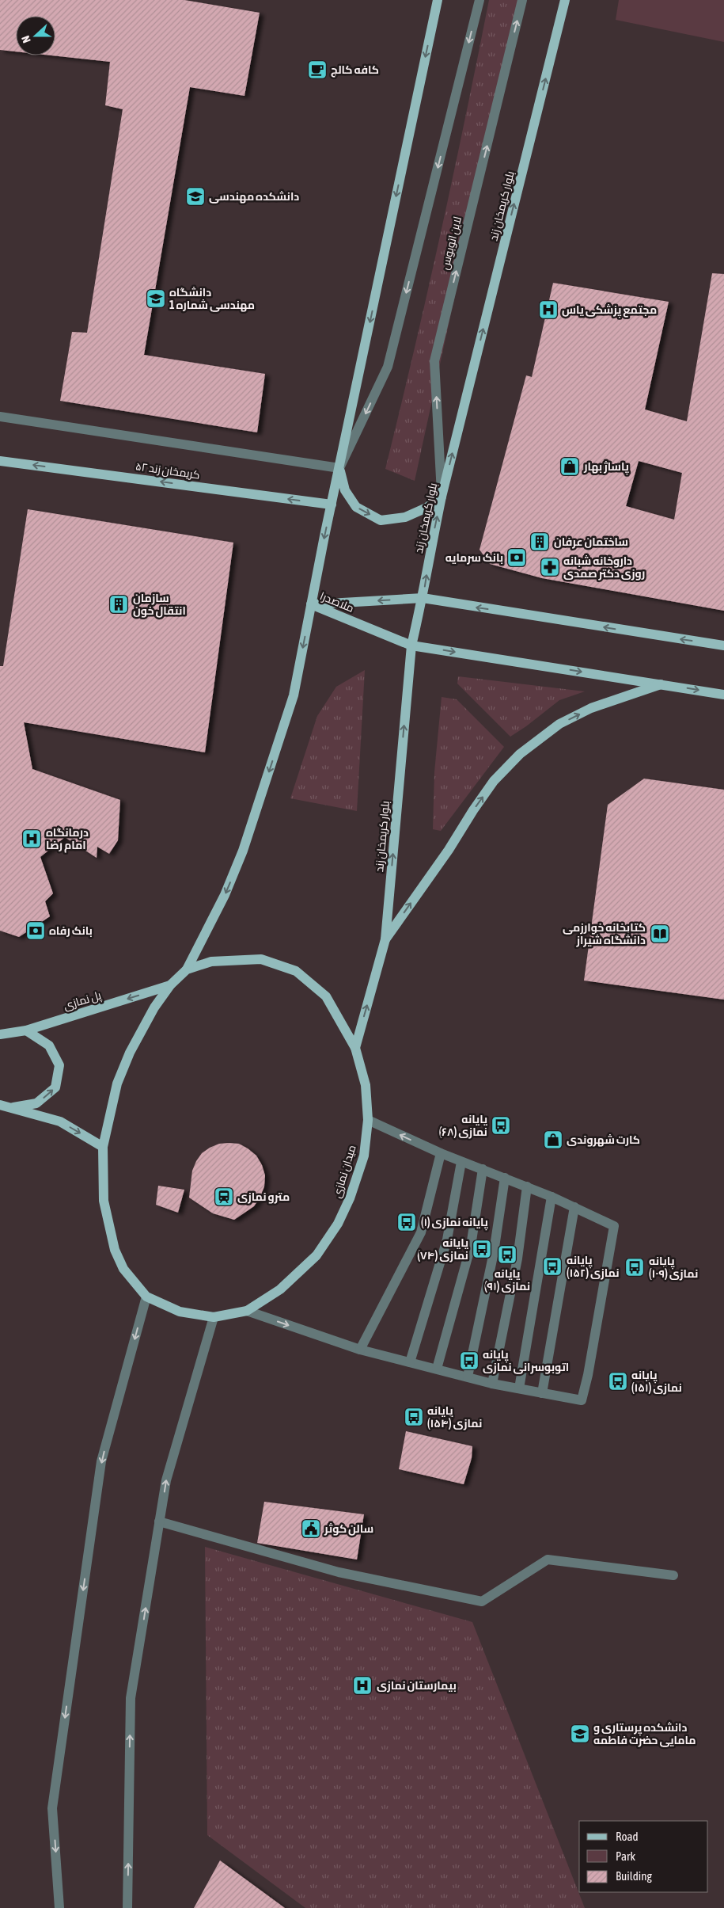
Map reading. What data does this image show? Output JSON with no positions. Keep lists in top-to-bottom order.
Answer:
{
  "streets": {
    "main road": [
      "بلوار کریمخان زند",
      "کریمخان زند ۵۲",
      "ملاصدرا",
      "پل نمازی",
      "میدان نمازی"
    ],
    "lane": ["لاین اتوبوس"]
  },
  "crossings": [
    ["بلوار کریمخان زند", "لاین اتوبوس"],
    ["بلوار کریمخان زند", "ملاصدرا"],
    ["بلوار کریمخان زند", "میدان نمازی"],
    ["پل نمازی", "میدان نمازی"]
  ],
  "one_way": ["بلوار کریمخان زند", "کریمخان زند ۵۲", "پل نمازی"],
  "places": {
    "cafe": ["کافه کالج"],
    "school or university": ["دانشکده مهندسی", "دانشگاه مهندسی شماره 1", "دانشکده پرستاری و مامایی حضرت فاطمه"],
    "hospital": ["مجتمع پزشکی یاس", "درمانگاه امام رضا", "بیمارستان نمازی"],
    "shop": ["پاساژ بهار", "کارت شهروندی"],
    "building": ["ساختمان عرفان", "سازمان انتقال خون"],
    "bank": ["بانک سرمایه", "بانک رفاه"],
    "pharmacy": ["داروخانه شبانه روزی دکتر صمدی"],
    "library": ["کتابخانه خوارزمی دانشگاه شیراز"],
    "bus stop": [
      "پایانه نمازی (۶۸)",
      "پایانه نمازی (۱)",
      "پایانه نمازی (۷۴)",
      "پایانه نمازی (۹۱)",
      "پایانه نمازی (۱۵۲)",
      "پایانه نمازی (۱۰۹)",
      "پایانه اتوبوسرانی نمازی",
      "پایانه نمازی (۱۵۱)",
      "پایانه نمازی (۱۵۴)"
    ],
    "station": ["مترو نمازی"],
    "public building": ["سالن کوثر"]
  },
  "legend": ["Road", "Park", "Building"],
  "north": "left"
}
